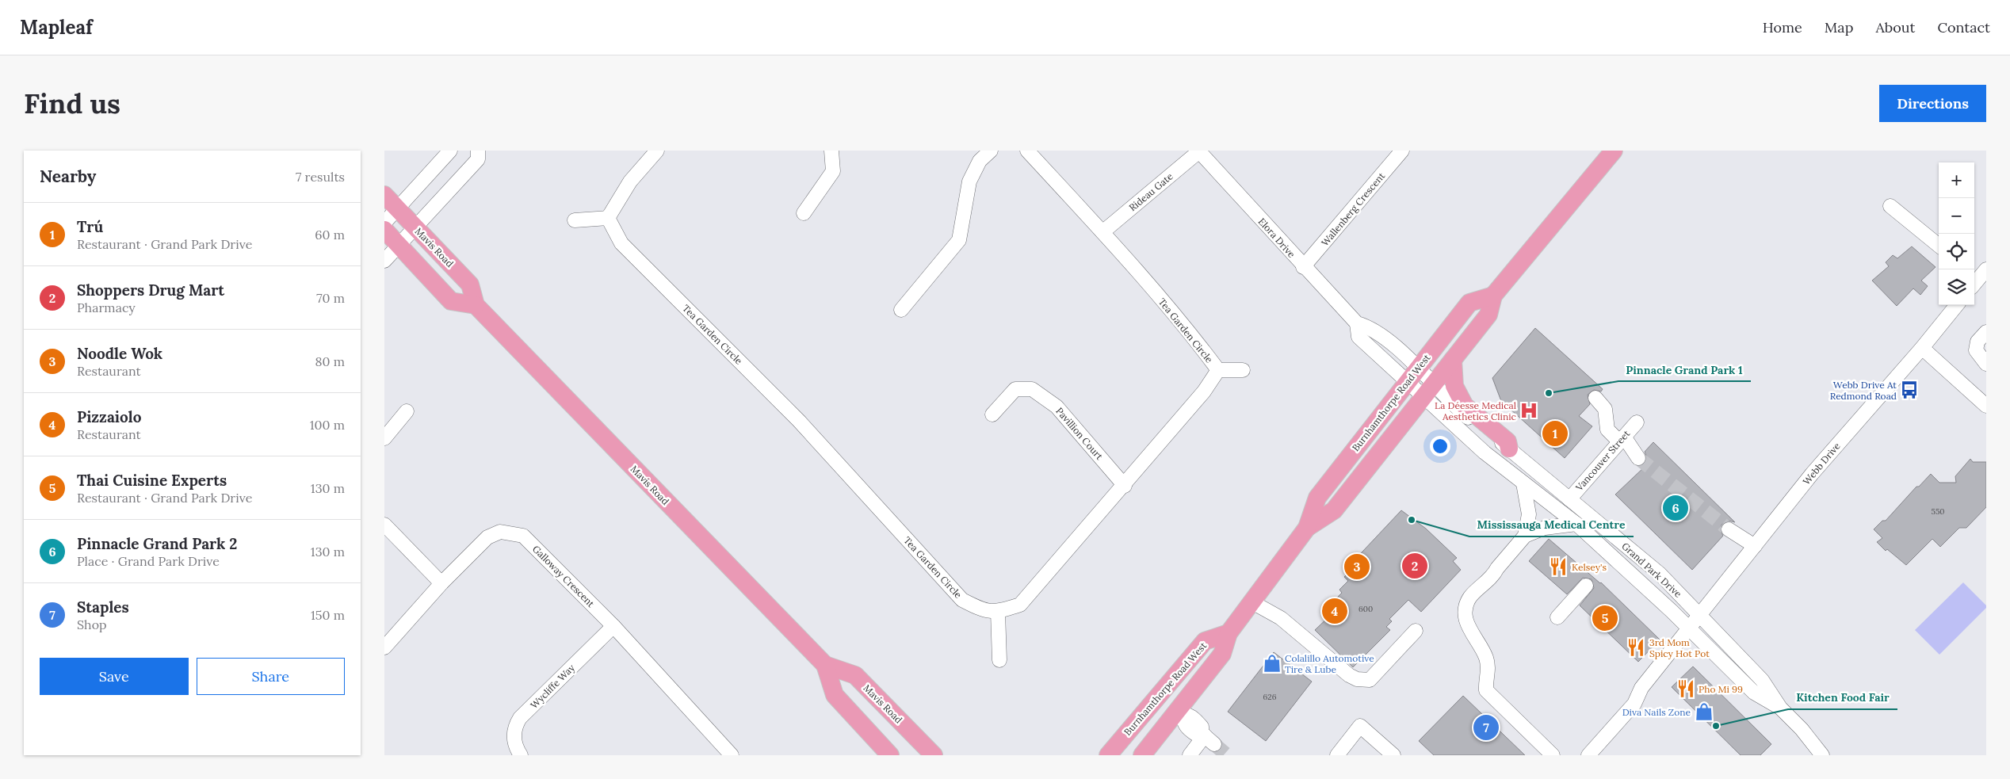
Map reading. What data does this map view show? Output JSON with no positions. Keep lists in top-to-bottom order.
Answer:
{
  "streets": {
    "main road": ["Mavis Road", "Burnhamthorpe Road West"],
    "street": [
      "Rideau Gate",
      "Wallenberg Crescent",
      "Elora Drive",
      "Tea Garden Circle",
      "Pavillion Court",
      "Vancouver Street",
      "Webb Drive",
      "Grand Park Drive",
      "Galloway Crescent",
      "Wycliffe Way"
    ]
  },
  "crossings": [
    ["Rideau Gate", "Elora Drive"],
    ["Rideau Gate", "Tea Garden Circle"],
    ["Wallenberg Crescent", "Elora Drive"],
    ["Elora Drive", "Burnhamthorpe Road West"],
    ["Elora Drive", "Grand Park Drive"],
    ["Tea Garden Circle", "Pavillion Court"],
    ["Burnhamthorpe Road West", "Grand Park Drive"],
    ["Vancouver Street", "Grand Park Drive"],
    ["Webb Drive", "Grand Park Drive"],
    ["Galloway Crescent", "Wycliffe Way"]
  ],
  "places": {
    "bus stop": ["Webb Drive At Redmond Road"],
    "other": ["Pinnacle Grand Park 1", "Mississauga Medical Centre", "Kitchen Food Fair"],
    "hospital": ["La Déesse Medical Aesthetics Clinic"],
    "restaurant": ["Kelsey's", "3rd Mom Spicy Hot Pot", "Pho Mi 99"],
    "shop": ["Colalillo Automotive Tire & Lube", "Diva Nails Zone"]
  },
  "house_numbers": ["550", "600", "626"],
  "page": {
    "header": "Mapleaf",
    "nav": [
      "Home",
      "Map",
      "About",
      "Contact"
    ],
    "buttons": [
      "Directions",
      ["Save", "Share"]
    ],
    "title": "Find us",
    "heading": ["Nearby", "7 results"],
    "map_buttons": ["+", "−"],
    "list": [
      {
        "mark": "1",
        "name": "Trú",
        "note": "Restaurant · Grand Park Drive",
        "value": "60 m"
      },
      {
        "mark": "2",
        "name": "Shoppers Drug Mart",
        "note": "Pharmacy",
        "value": "70 m"
      },
      {
        "mark": "3",
        "name": "Noodle Wok",
        "note": "Restaurant",
        "value": "80 m"
      },
      {
        "mark": "4",
        "name": "Pizzaiolo",
        "note": "Restaurant",
        "value": "100 m"
      },
      {
        "mark": "5",
        "name": "Thai Cuisine Experts",
        "note": "Restaurant · Grand Park Drive",
        "value": "130 m"
      },
      {
        "mark": "6",
        "name": "Pinnacle Grand Park 2",
        "note": "Place · Grand Park Drive",
        "value": "130 m"
      },
      {
        "mark": "7",
        "name": "Staples",
        "note": "Shop",
        "value": "150 m"
      }
    ],
    "pins": [
      "1",
      "6",
      "2",
      "3",
      "4",
      "5",
      "7"
    ]
  }
}
